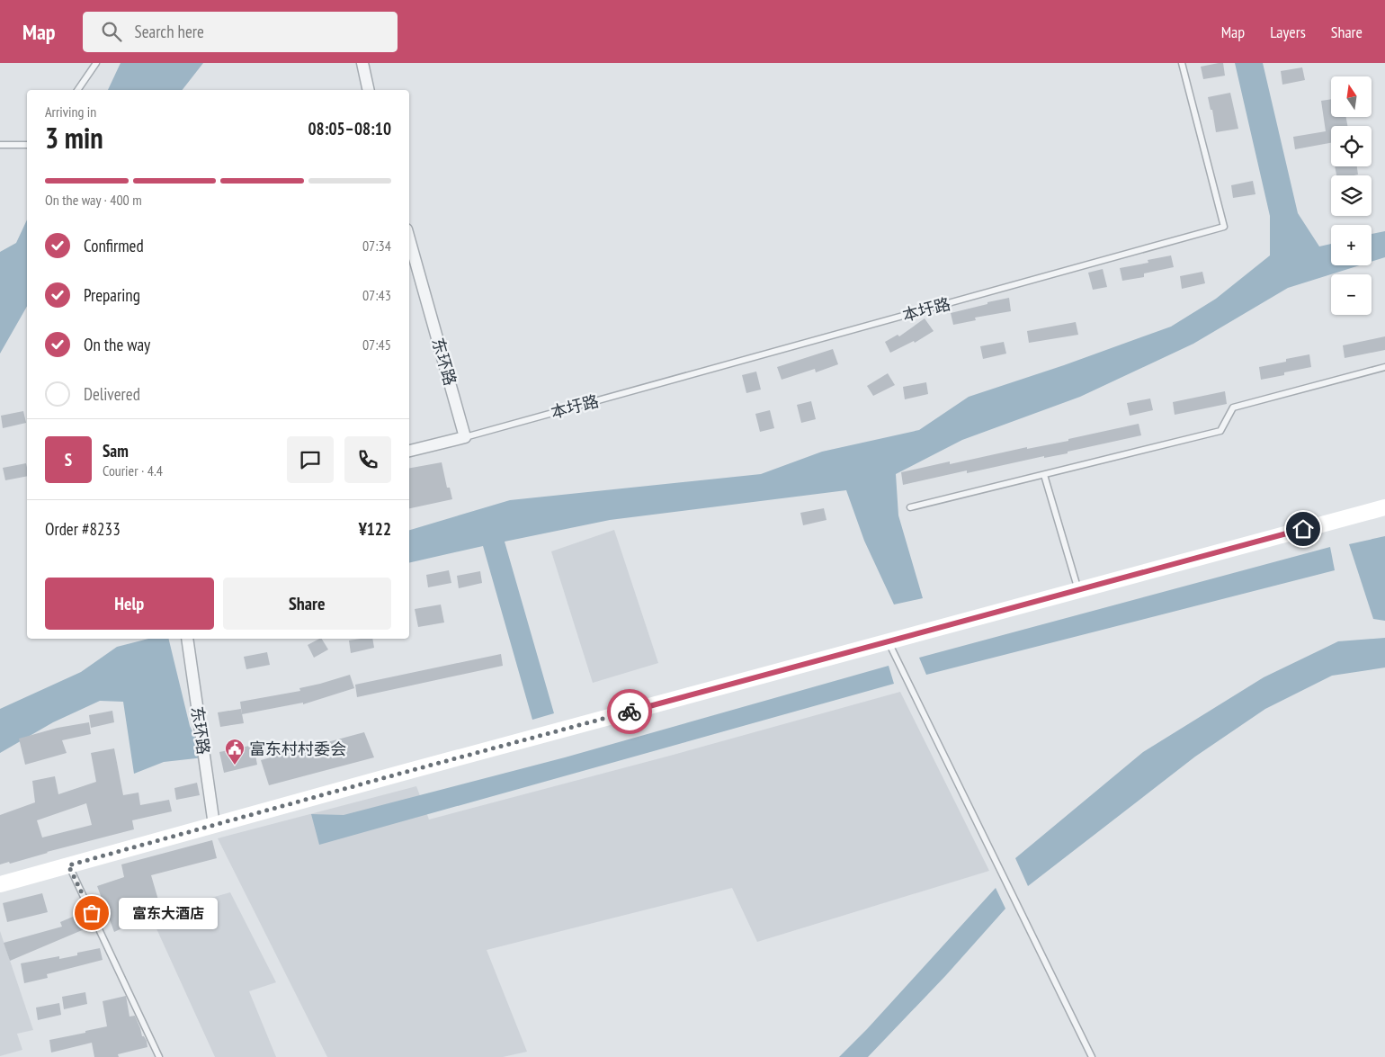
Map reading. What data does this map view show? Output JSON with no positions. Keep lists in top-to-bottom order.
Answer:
{
  "streets": {
    "street": ["东环路"],
    "lane": ["本圩路"]
  },
  "crossings": [
    ["本圩路", "东环路"]
  ],
  "places": {
    "public building": ["富东村村委会"],
    "other": ["富东大酒店"]
  },
  "north": "top",
  "page": {
    "header": "Map",
    "search": "Search here",
    "nav": ["Map", "Layers", "Share"],
    "map_buttons": ["+", "−"],
    "heading": ["3 min", "Arriving in", "08:05–08:10"],
    "panel": [
      "Sam",
      "Courier · 4.4",
      "Order #8233",
      "¥122"
    ],
    "bar": "On the way · 400 m",
    "list": [
      ["Confirmed", "07:34"],
      ["Preparing", "07:43"],
      ["On the way", "07:45"],
      "Delivered"
    ],
    "round": "S",
    "buttons": ["Help", "Share"],
    "bubble": "富东大酒店"
  }
}
